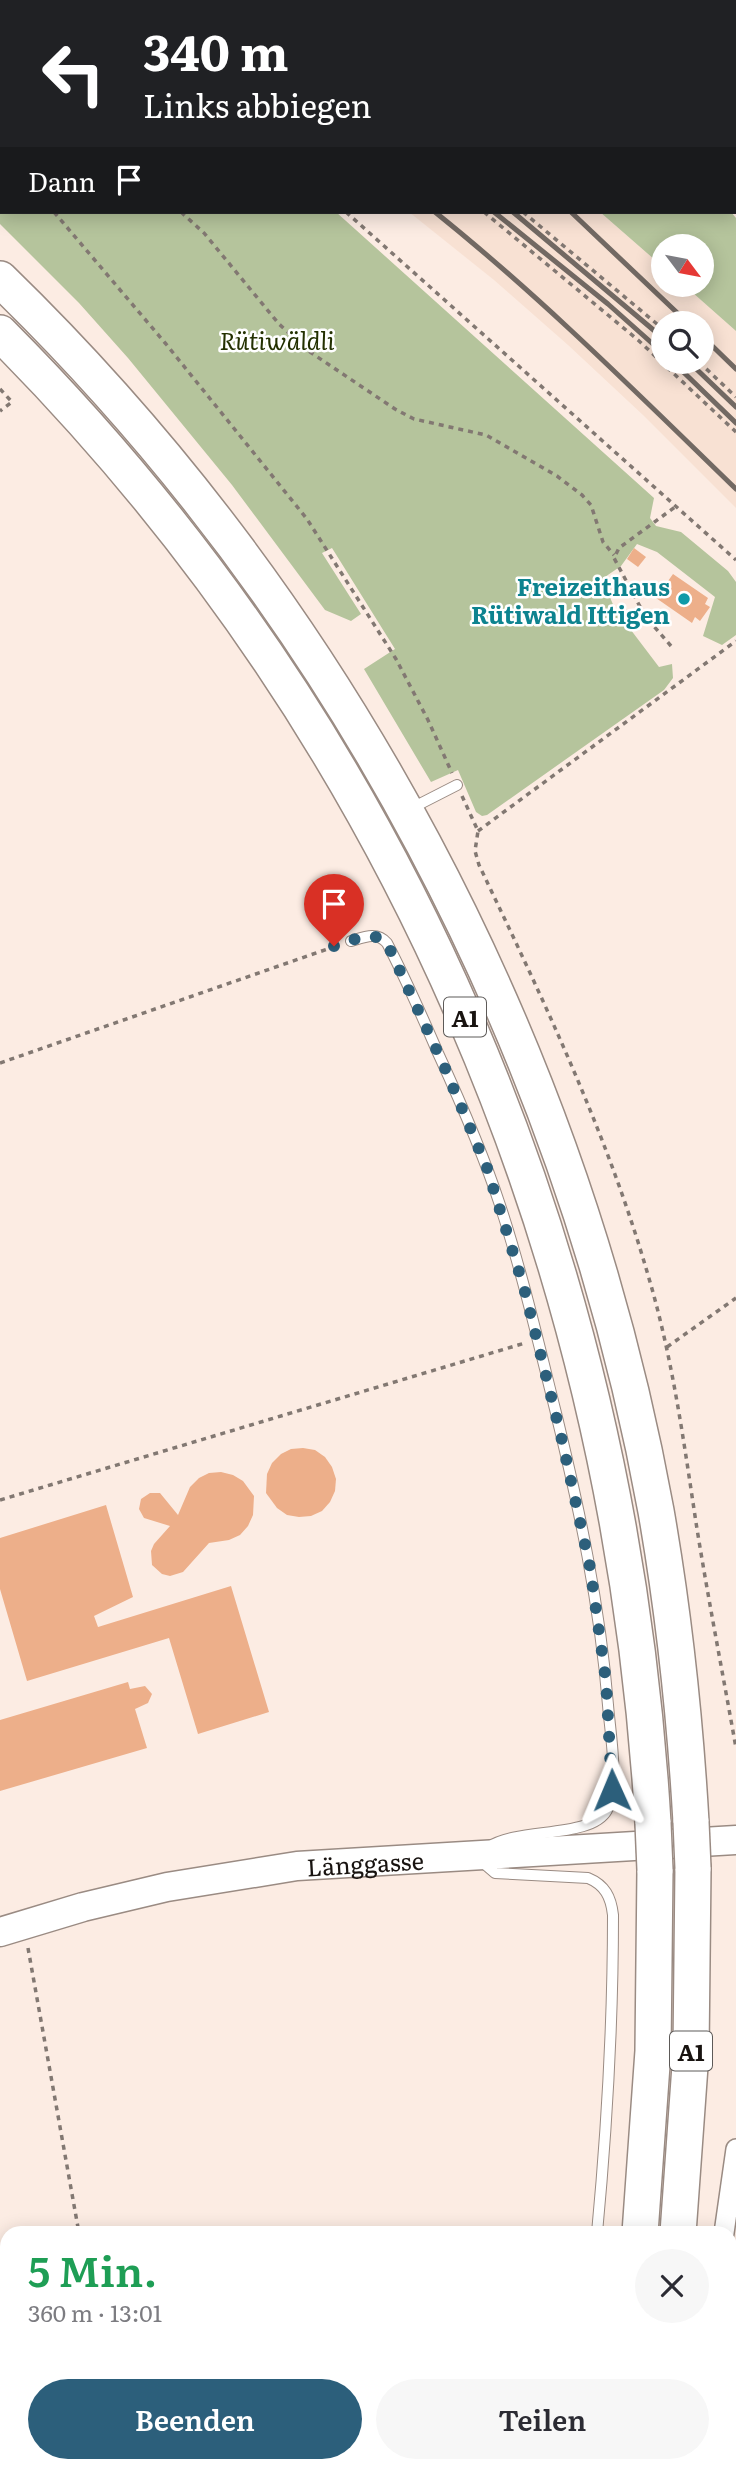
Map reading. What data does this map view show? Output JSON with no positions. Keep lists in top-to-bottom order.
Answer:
{
  "streets": {
    "highway": ["A1"],
    "street": ["Länggasse"]
  },
  "parks": ["Rütiwäldli"],
  "places": ["Freizeithaus Rütiwald Ittigen"],
  "north": "bottom right",
  "page": {
    "turn": ["340 m", "Links abbiegen"],
    "then": "Dann",
    "heading": ["5 Min.", "360 m · 13:01"],
    "buttons": ["Beenden", "Teilen"]
  }
}
